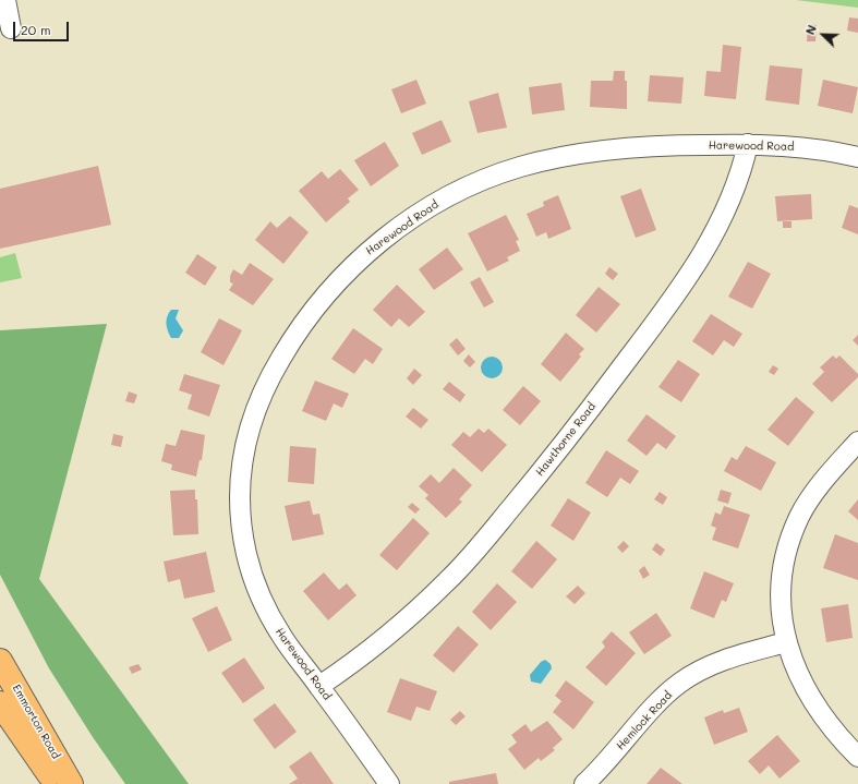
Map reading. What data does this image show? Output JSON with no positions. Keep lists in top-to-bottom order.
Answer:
{
  "streets": {
    "main road": ["Emmorton Road"],
    "street": ["Harewood Road", "Hawthorne Road", "Hemlock Road"]
  },
  "crossings": [
    ["Harewood Road", "Hawthorne Road"]
  ],
  "scale_bar": "20 m",
  "north": "top left"
}
